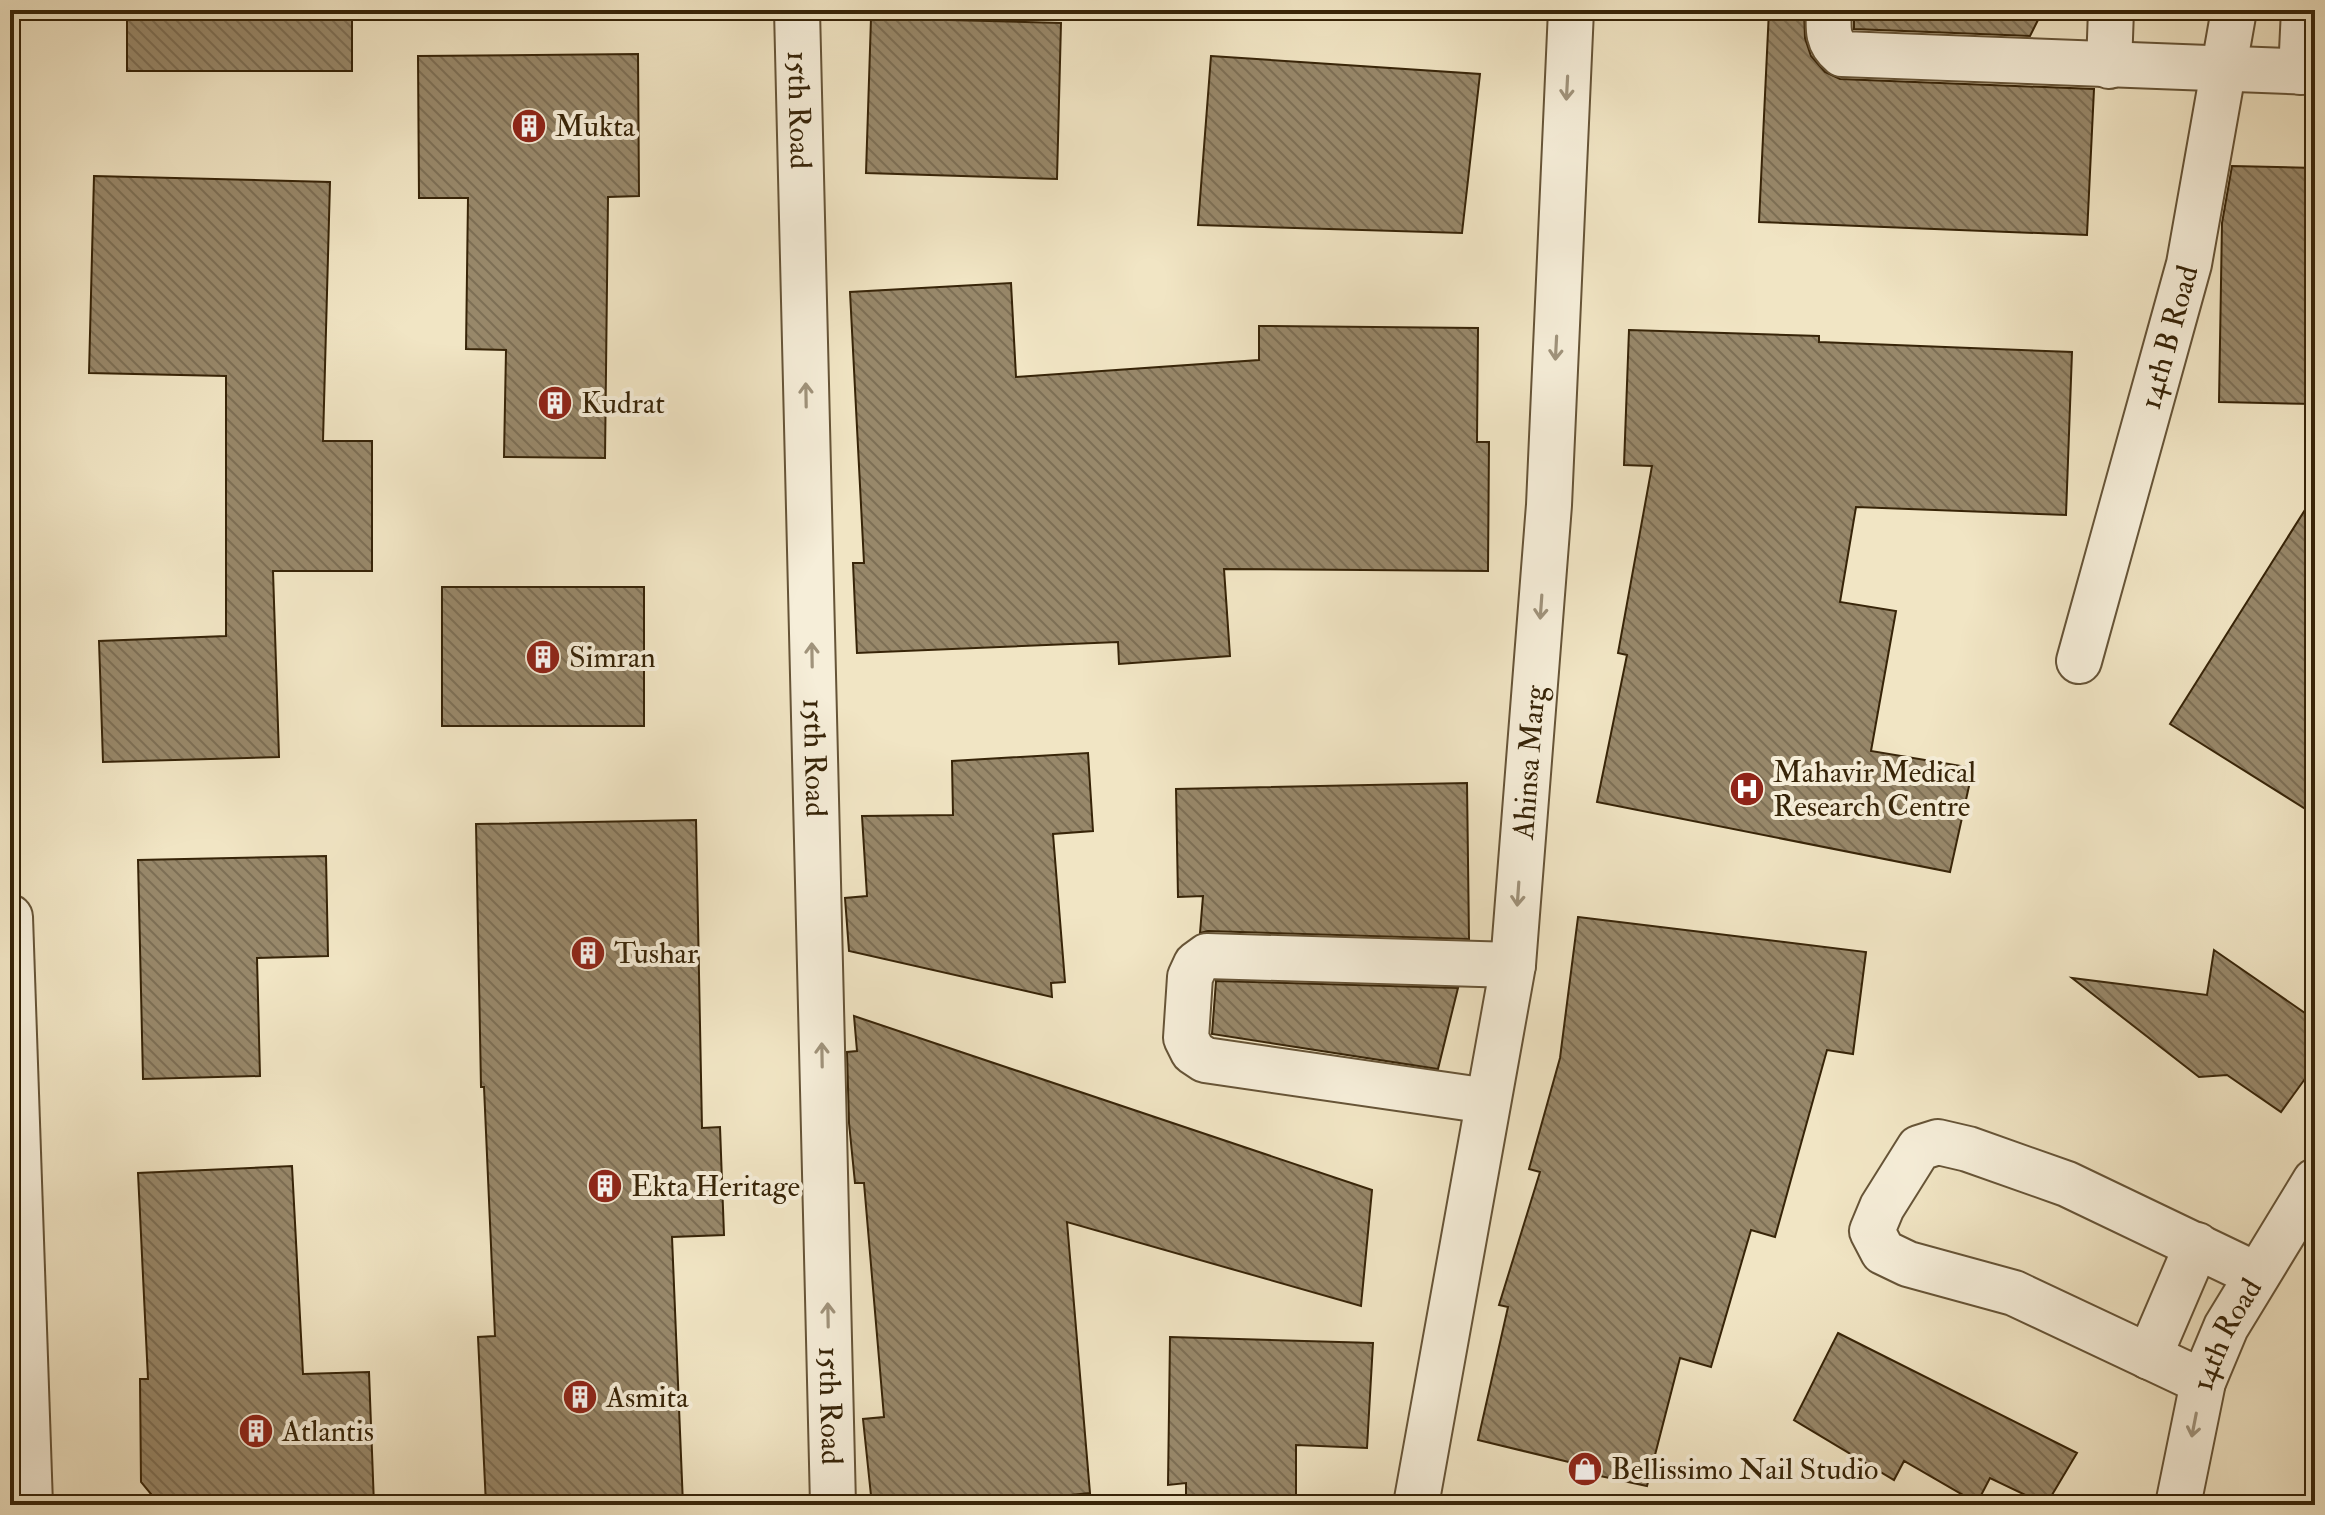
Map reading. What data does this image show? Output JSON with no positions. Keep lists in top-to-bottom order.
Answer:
{
  "streets": {
    "street": [
      "15th Road",
      "14th B Road",
      "Ahinsa Marg",
      "14th Road"
    ]
  },
  "one_way": ["15th Road", "Ahinsa Marg", "14th Road"],
  "places": {
    "building": [
      "Mukta",
      "Kudrat",
      "Simran",
      "Tushar",
      "Ekta Heritage",
      "Asmita",
      "Atlantis"
    ],
    "hospital": ["Mahavir Medical Research Centre"],
    "shop": ["Bellissimo Nail Studio"]
  }
}
